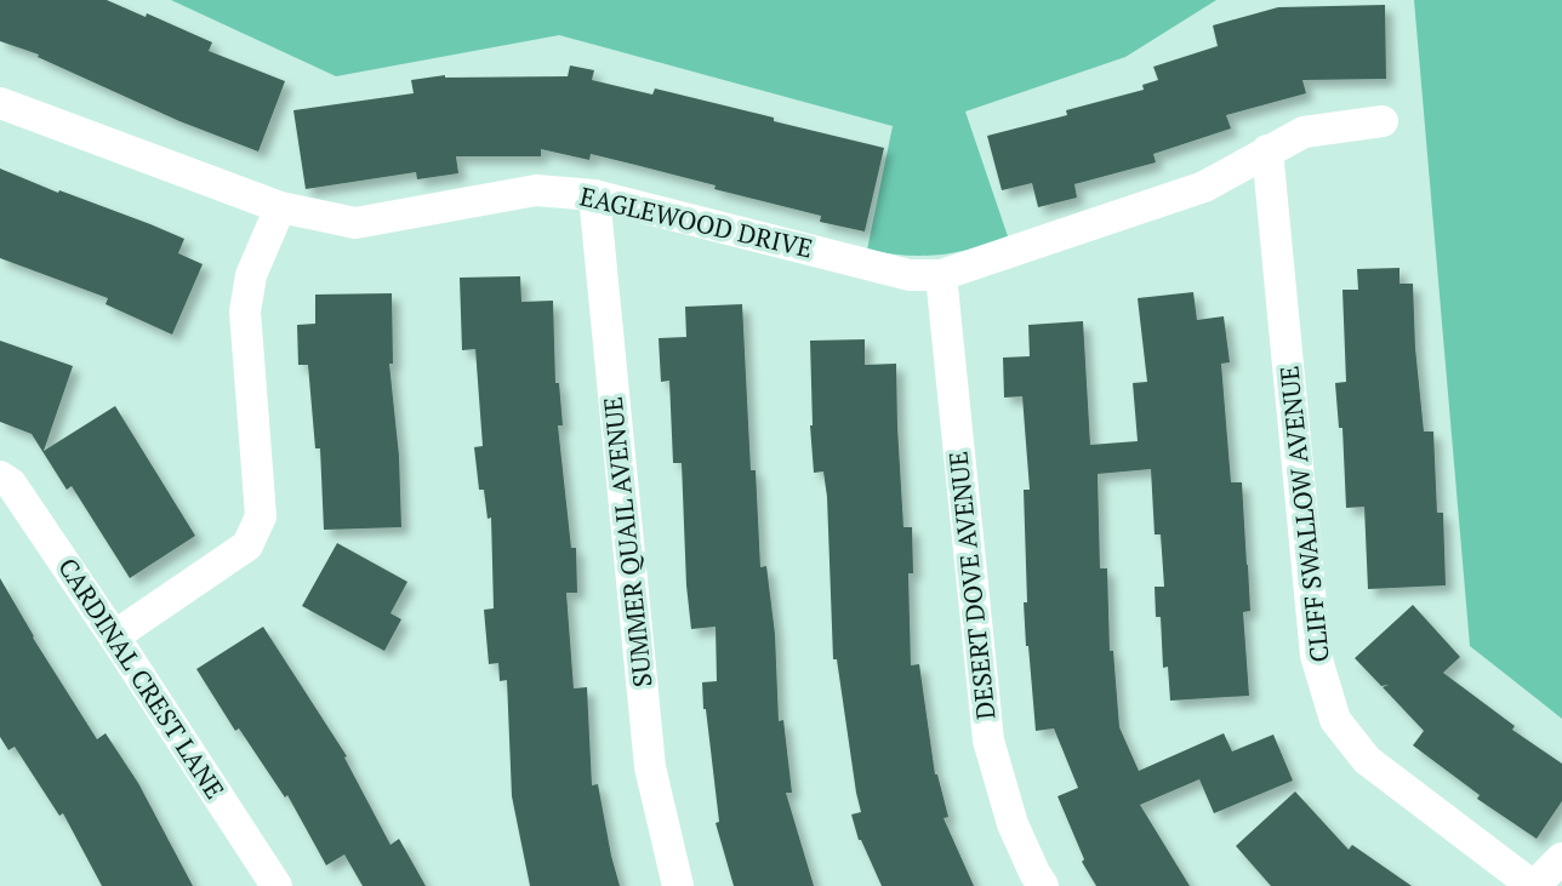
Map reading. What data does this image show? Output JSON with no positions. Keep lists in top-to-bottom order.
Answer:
{
  "streets": {
    "street": [
      "EAGLEWOOD DRIVE",
      "CLIFF SWALLOW AVENUE",
      "SUMMER QUAIL AVENUE",
      "DESERT DOVE AVENUE",
      "CARDINAL CREST LANE"
    ]
  },
  "crossings": [
    ["EAGLEWOOD DRIVE", "CLIFF SWALLOW AVENUE"],
    ["EAGLEWOOD DRIVE", "SUMMER QUAIL AVENUE"],
    ["EAGLEWOOD DRIVE", "DESERT DOVE AVENUE"]
  ]
}
